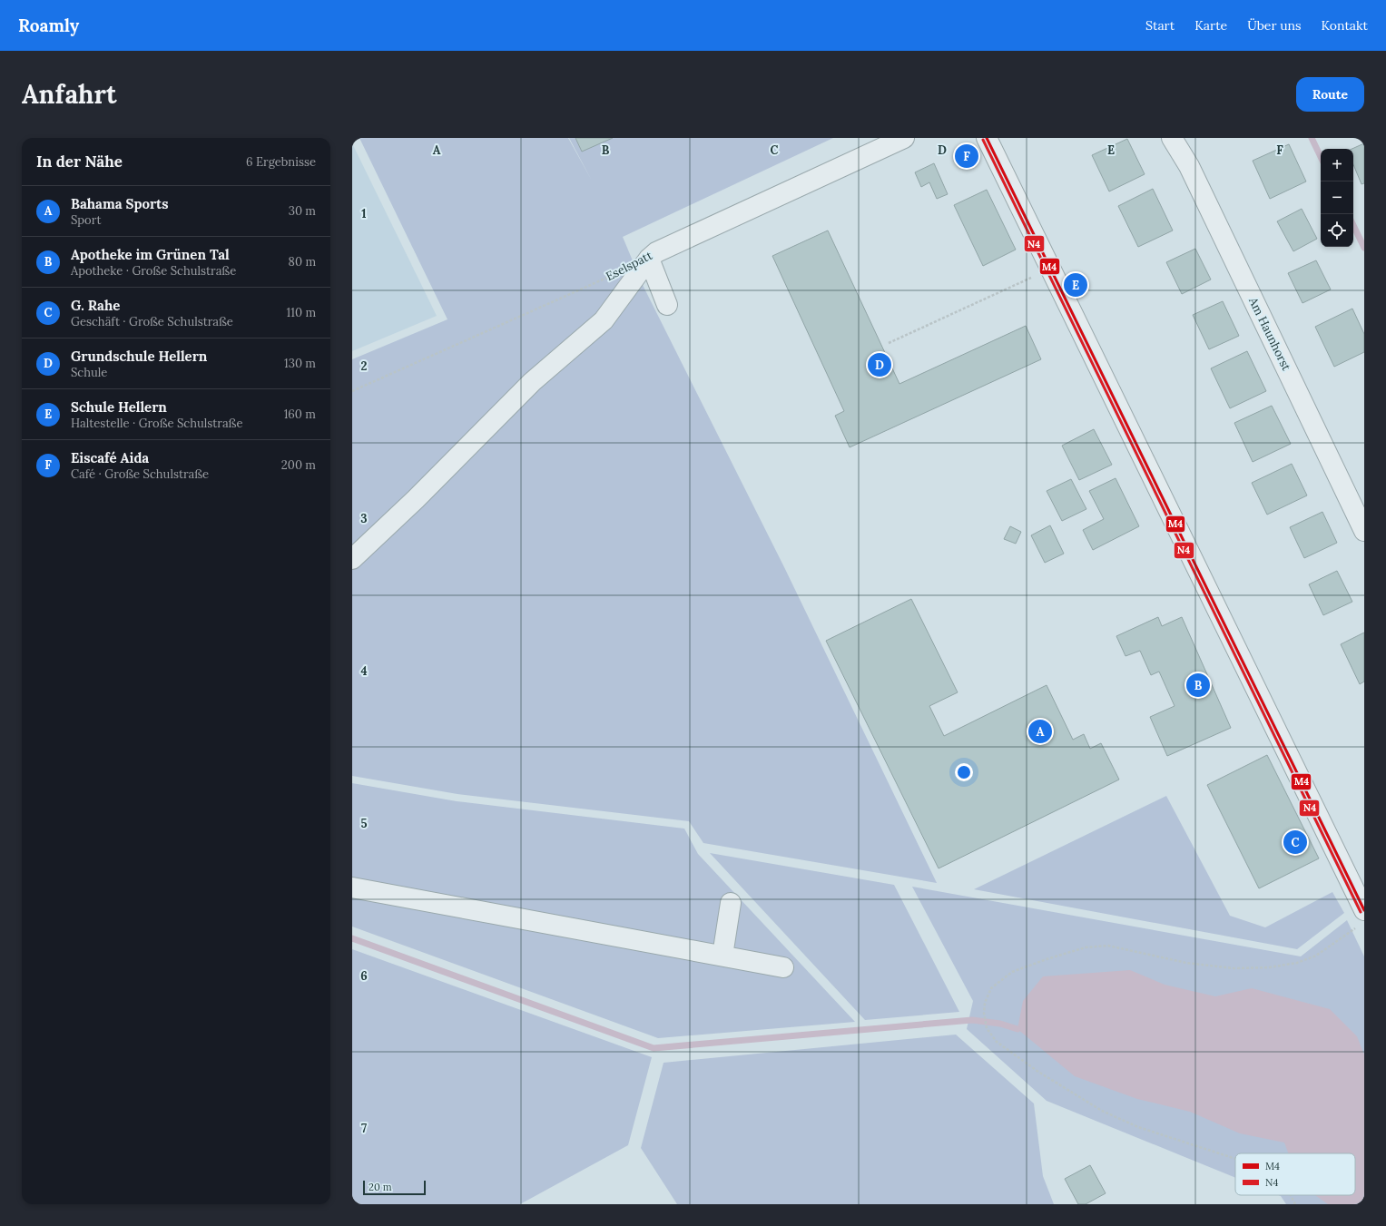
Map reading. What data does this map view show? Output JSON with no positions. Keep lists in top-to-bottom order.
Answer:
{
  "streets": {
    "street": ["Eselspatt", "Am Haunhorst"]
  },
  "lines": ["transit line M4", "transit line N4"],
  "legend": ["M4", "N4"],
  "scale_bar": "20 m",
  "page": {
    "header": "Roamly",
    "nav": [
      "Start",
      "Karte",
      "Über uns",
      "Kontakt"
    ],
    "buttons": "Route",
    "title": "Anfahrt",
    "heading": ["In der Nähe", "6 Ergebnisse"],
    "pins": [
      "F",
      "E",
      "D",
      "B",
      "A",
      "C"
    ],
    "map_buttons": ["+", "−"],
    "list": [
      {
        "mark": "A",
        "name": "Bahama Sports",
        "note": "Sport",
        "value": "30 m"
      },
      {
        "mark": "B",
        "name": "Apotheke im Grünen Tal",
        "note": "Apotheke · Große Schulstraße",
        "value": "80 m"
      },
      {
        "mark": "C",
        "name": "G. Rahe",
        "note": "Geschäft · Große Schulstraße",
        "value": "110 m"
      },
      {
        "mark": "D",
        "name": "Grundschule Hellern",
        "note": "Schule",
        "value": "130 m"
      },
      {
        "mark": "E",
        "name": "Schule Hellern",
        "note": "Haltestelle · Große Schulstraße",
        "value": "160 m"
      },
      {
        "mark": "F",
        "name": "Eiscafé Aida",
        "note": "Café · Große Schulstraße",
        "value": "200 m"
      }
    ],
    "scale": "20 m"
  },
  "grid": {
    "columns": [
      "A",
      "B",
      "C",
      "D",
      "E",
      "F"
    ],
    "rows": [
      "1",
      "2",
      "3",
      "4",
      "5",
      "6",
      "7"
    ]
  }
}
